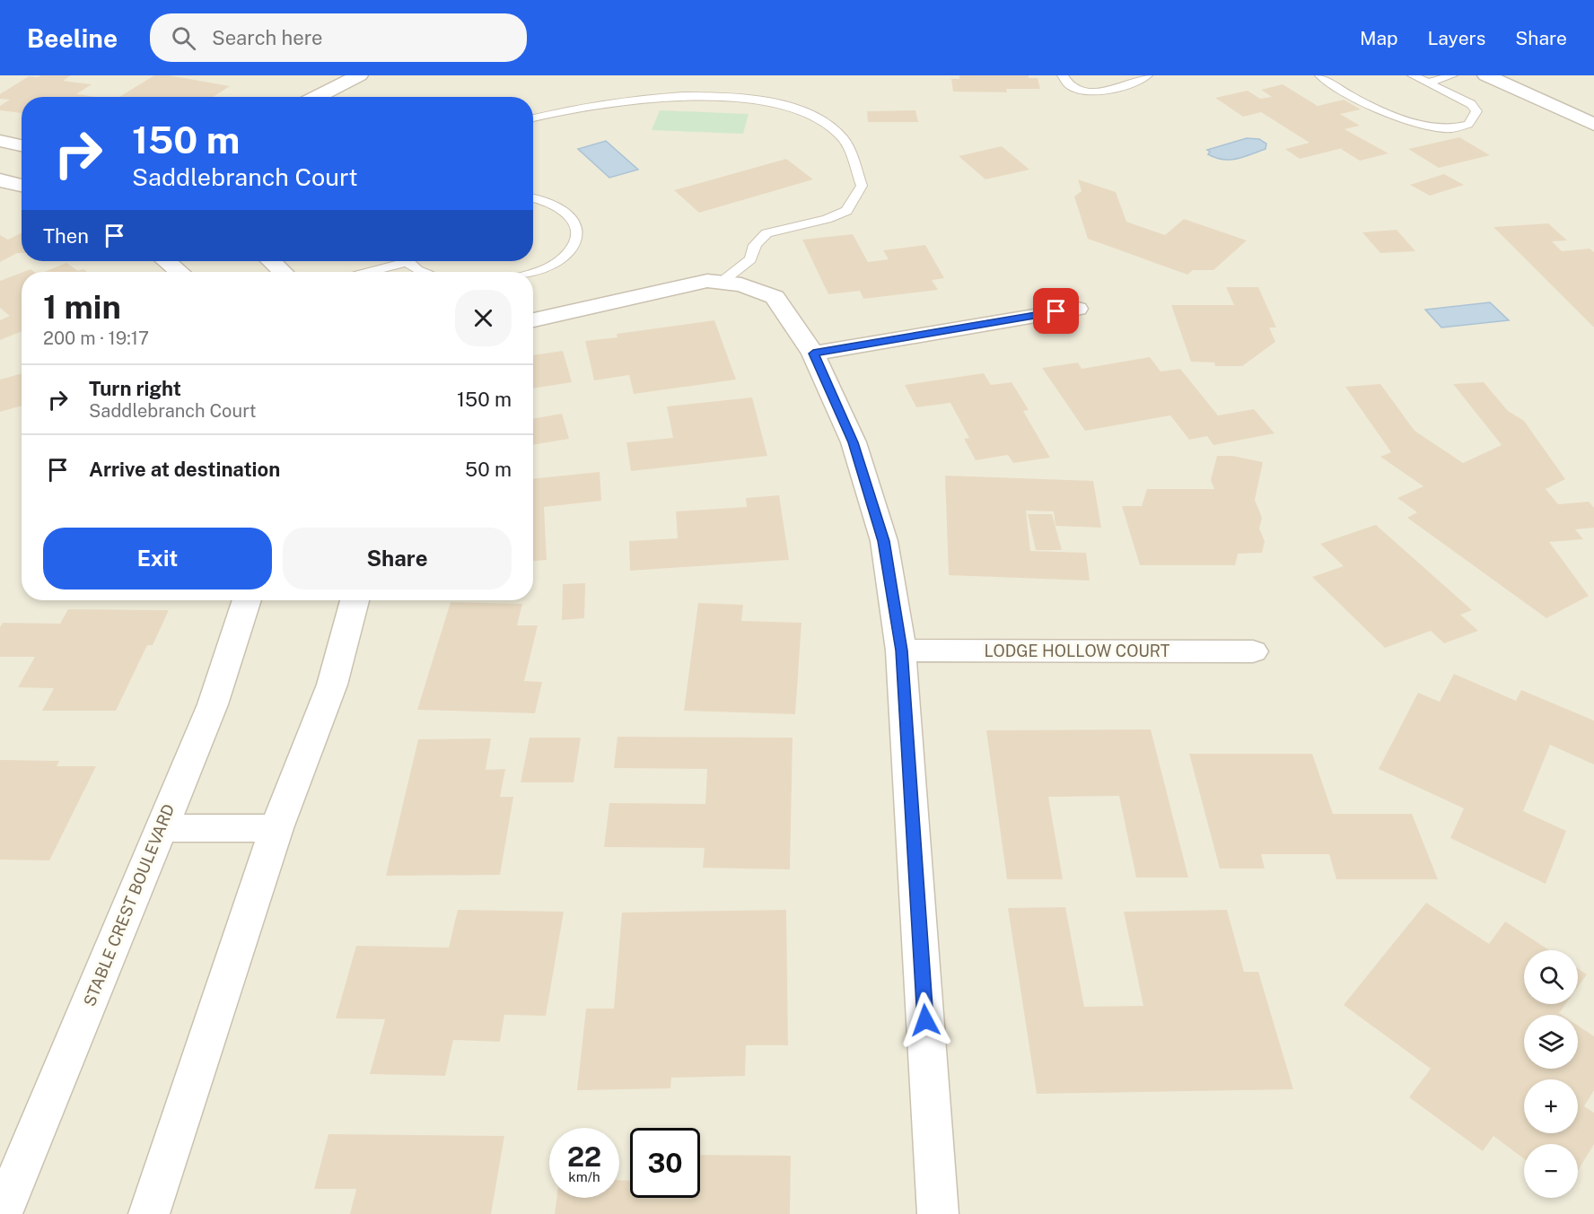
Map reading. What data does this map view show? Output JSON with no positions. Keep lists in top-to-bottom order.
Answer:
{
  "streets": {
    "street": ["LODGE HOLLOW COURT", "STABLE CREST BOULEVARD"]
  },
  "page": {
    "header": "Beeline",
    "search": "Search here",
    "nav": ["Map", "Layers", "Share"],
    "turn": ["150 m", "Saddlebranch Court"],
    "then": "Then",
    "heading": ["1 min", "200 m · 19:17"],
    "list": [
      {
        "name": "Turn right",
        "note": "Saddlebranch Court",
        "value": "150 m"
      },
      {
        "name": "Arrive at destination",
        "value": "50 m"
      }
    ],
    "buttons": ["Exit", "Share"],
    "map_buttons": ["+", "−"],
    "speed": "22 km/h",
    "limit": "30"
  }
}
